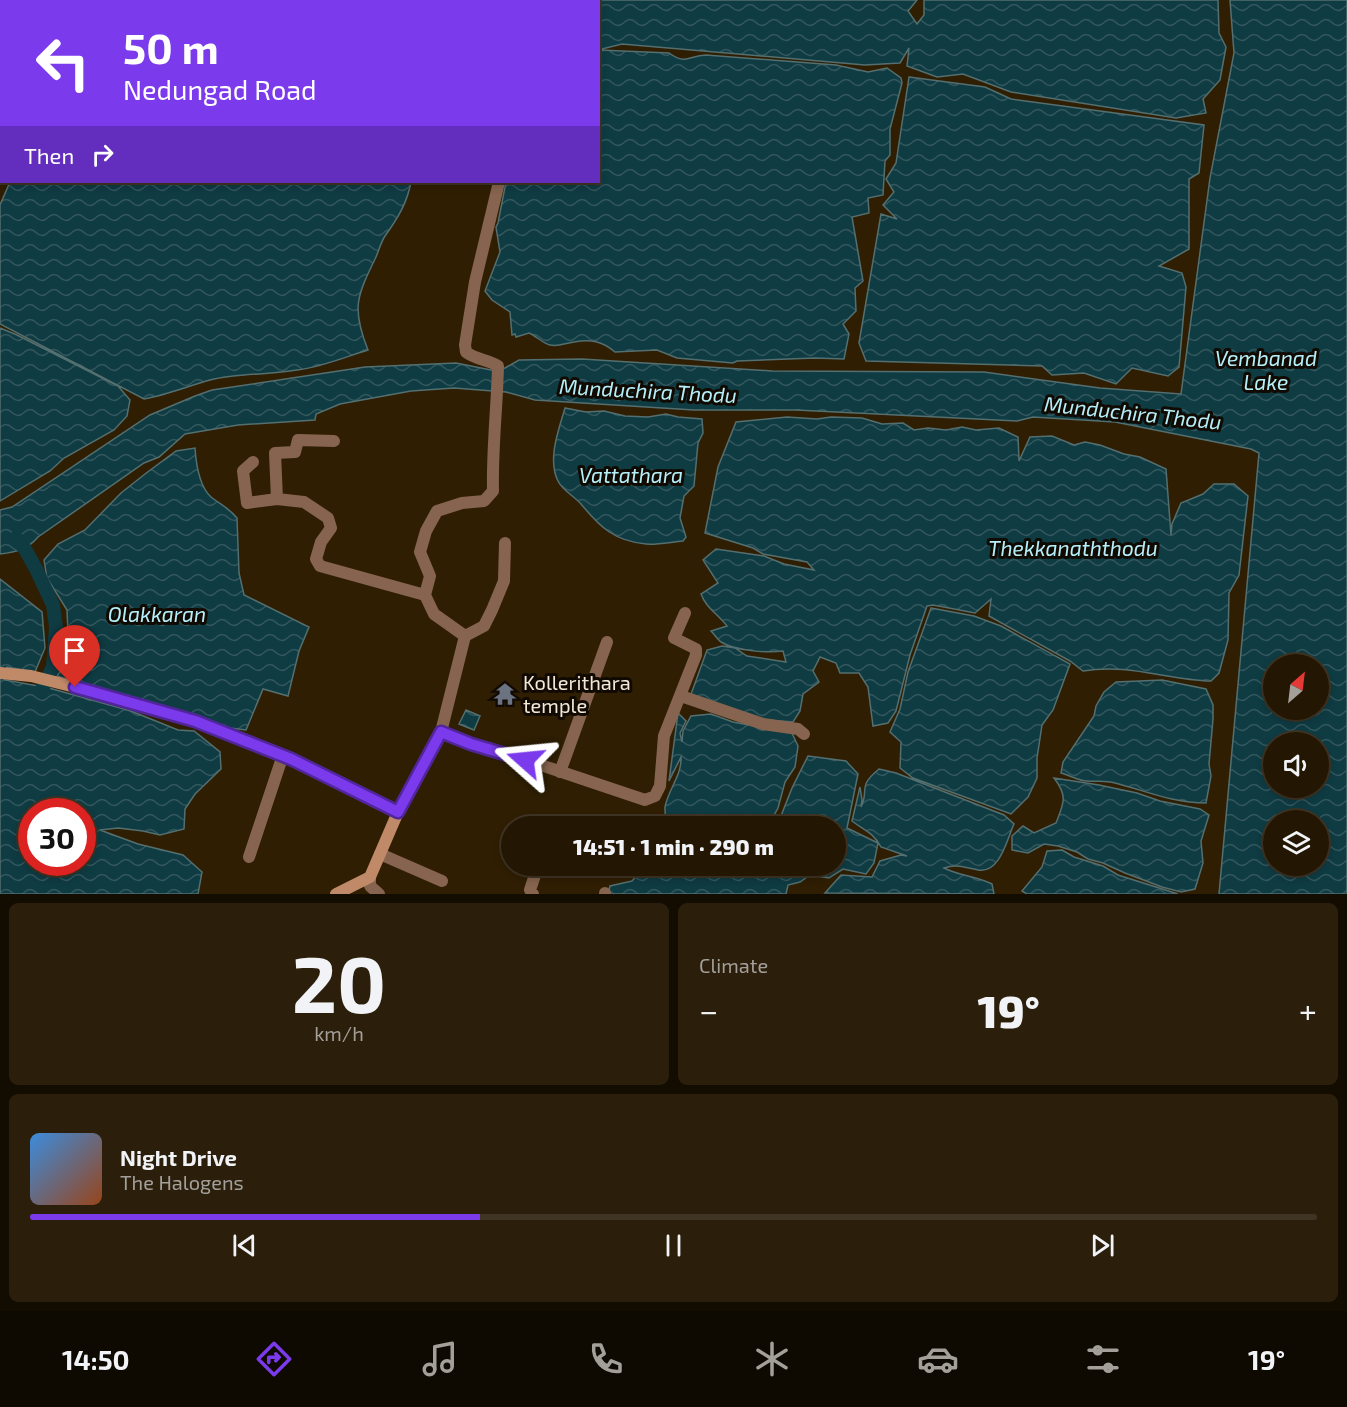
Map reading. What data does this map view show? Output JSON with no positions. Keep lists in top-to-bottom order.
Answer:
{
  "water": [
    "Vembanad Lake",
    "Munduchira Thodu",
    "Vattathara",
    "Thekkanaththodu",
    "Olakkaran"
  ],
  "places": {
    "temple": ["Kollerithara temple"]
  },
  "north": "top right",
  "page": {
    "turn": ["50 m", "Nedungad Road"],
    "then": "Then",
    "limit": "30",
    "trip": "14:51 · 1 min · 290 m",
    "tile": [
      ["20", "km/h"],
      "Climate"
    ],
    "heat": ["−", "19°", "+"],
    "song": ["Night Drive", "The Halogens"],
    "tabs": ["14:50", "19°"]
  }
}
